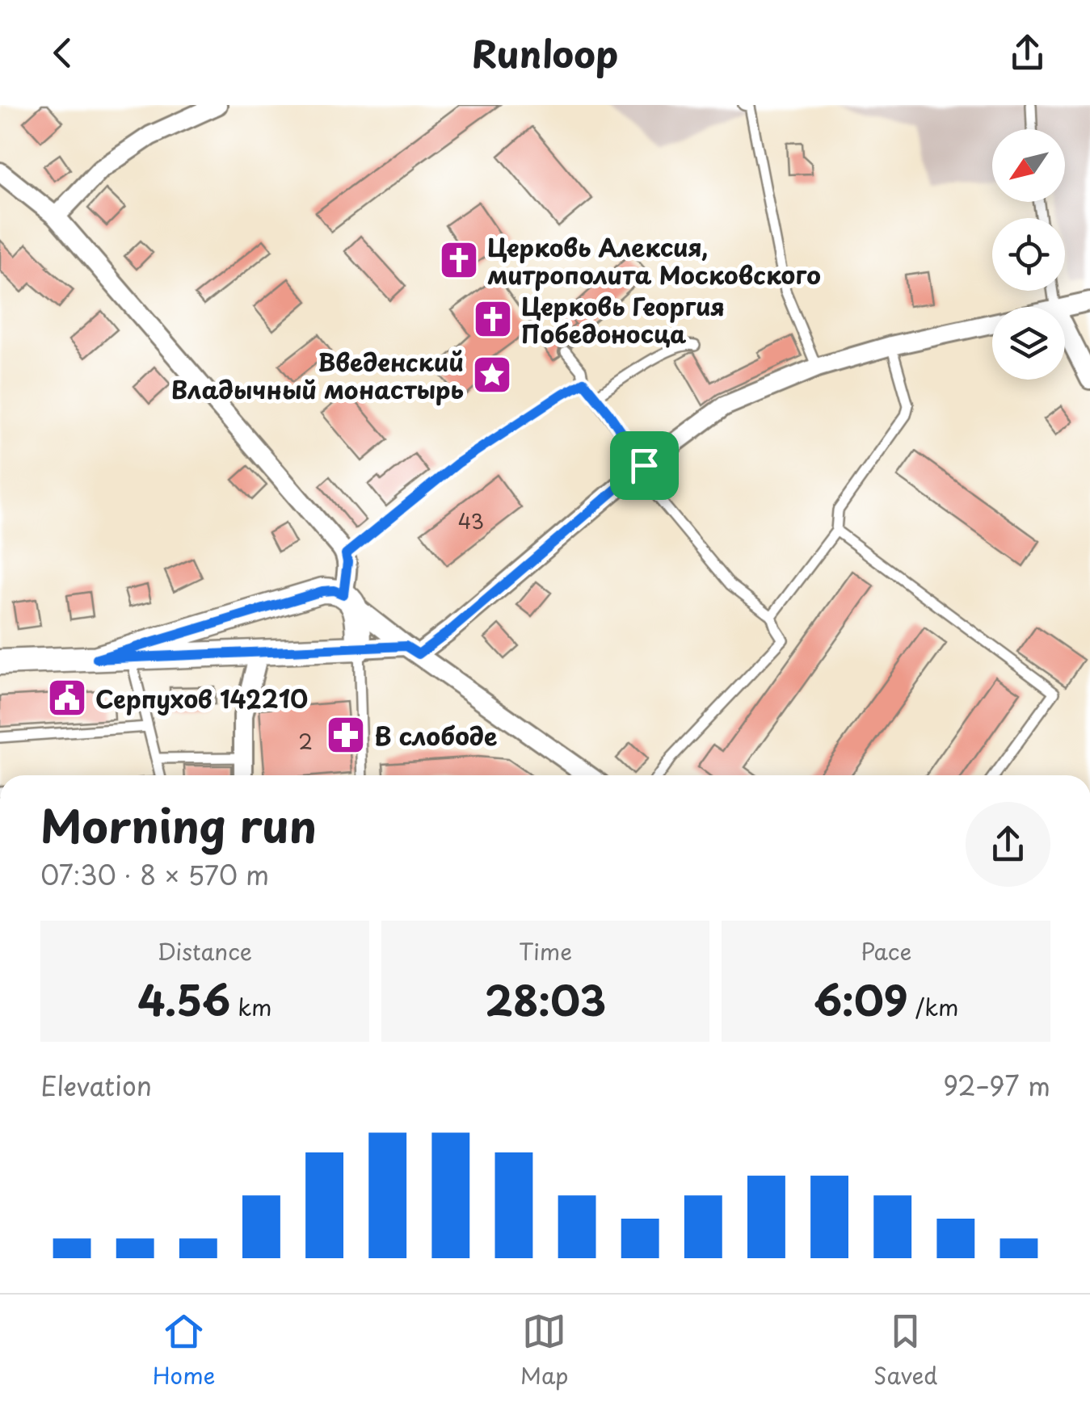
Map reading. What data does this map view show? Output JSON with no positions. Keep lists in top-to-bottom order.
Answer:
{
  "places": {
    "church": ["Церковь Алексия, митрополита Московского", "Церковь Георгия Победоносца"],
    "place": ["Введенский Владычный монастырь"],
    "public building": ["Серпухов 142210"],
    "pharmacy": ["В слободе"]
  },
  "house_numbers": ["43", "2"],
  "north": "bottom left",
  "page": {
    "header": "Runloop",
    "heading": ["Morning run", "07:30 · 8 × 570 m"],
    "stats": [
      ["Distance", "4.56 km"],
      ["Time", "28:03"],
      ["Pace", "6:09 /km"]
    ],
    "chart": ["Elevation", "92–97 m"],
    "tabs": ["Home", "Map", "Saved"]
  }
}
